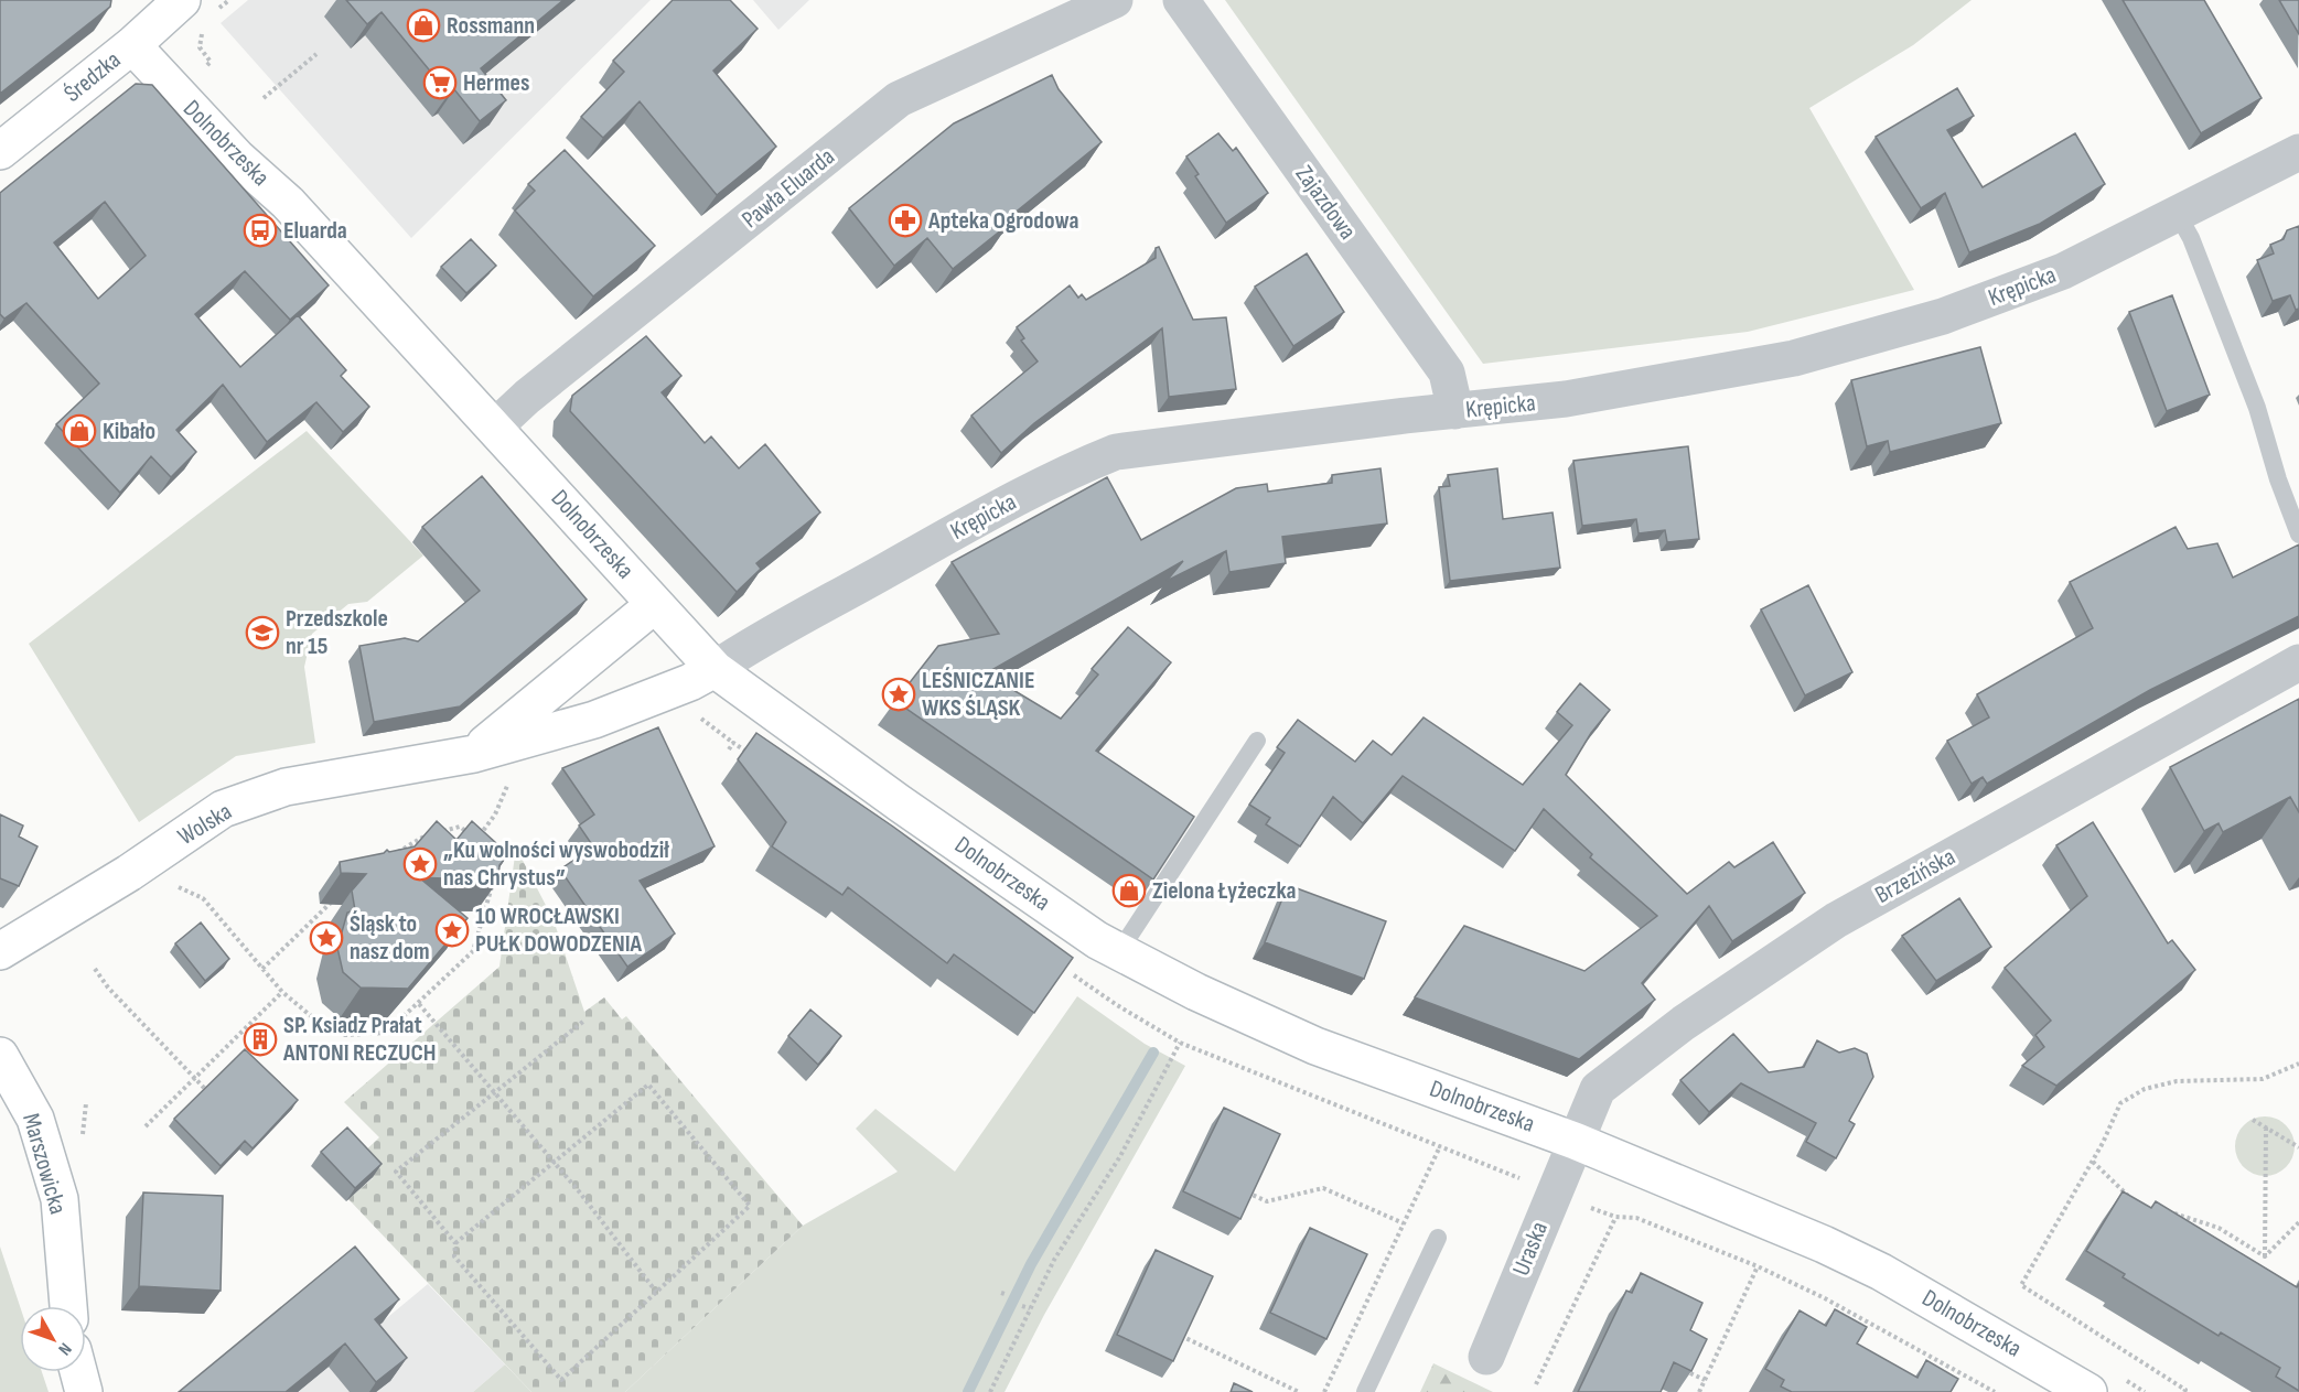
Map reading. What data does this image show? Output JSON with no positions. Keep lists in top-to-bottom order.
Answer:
{
  "streets": {
    "street": [
      "Średzka",
      "Dolnobrzeska",
      "Pawła Eluarda",
      "Zajazdowa",
      "Krępicka",
      "Wolska",
      "Brzezińska",
      "Marszowicka",
      "Uraska"
    ]
  },
  "crossings": [
    ["Średzka", "Dolnobrzeska"],
    ["Dolnobrzeska", "Pawła Eluarda"],
    ["Dolnobrzeska", "Krępicka"],
    ["Dolnobrzeska", "Wolska"],
    ["Dolnobrzeska", "Brzezińska"],
    ["Dolnobrzeska", "Uraska"],
    ["Zajazdowa", "Krępicka"],
    ["Krępicka", "Wolska"],
    ["Brzezińska", "Uraska"]
  ],
  "places": {
    "shop": ["Rossmann", "Kibało", "Zielona Łyżeczka"],
    "supermarket": ["Hermes"],
    "pharmacy": ["Apteka Ogrodowa"],
    "bus stop": ["Eluarda"],
    "school or university": ["Przedszkole nr 15"],
    "place": [
      "LEŚNICZANIE WKS ŚLĄSK",
      "„Ku wolności wyswobodził nas Chrystus”",
      "10 WROCŁAWSKI PUŁK DOWODZENIA",
      "Śląsk to nasz dom"
    ],
    "building": ["SP. Ksiadz Prałat ANTONI RECZUCH"]
  },
  "north": "bottom right"
}
